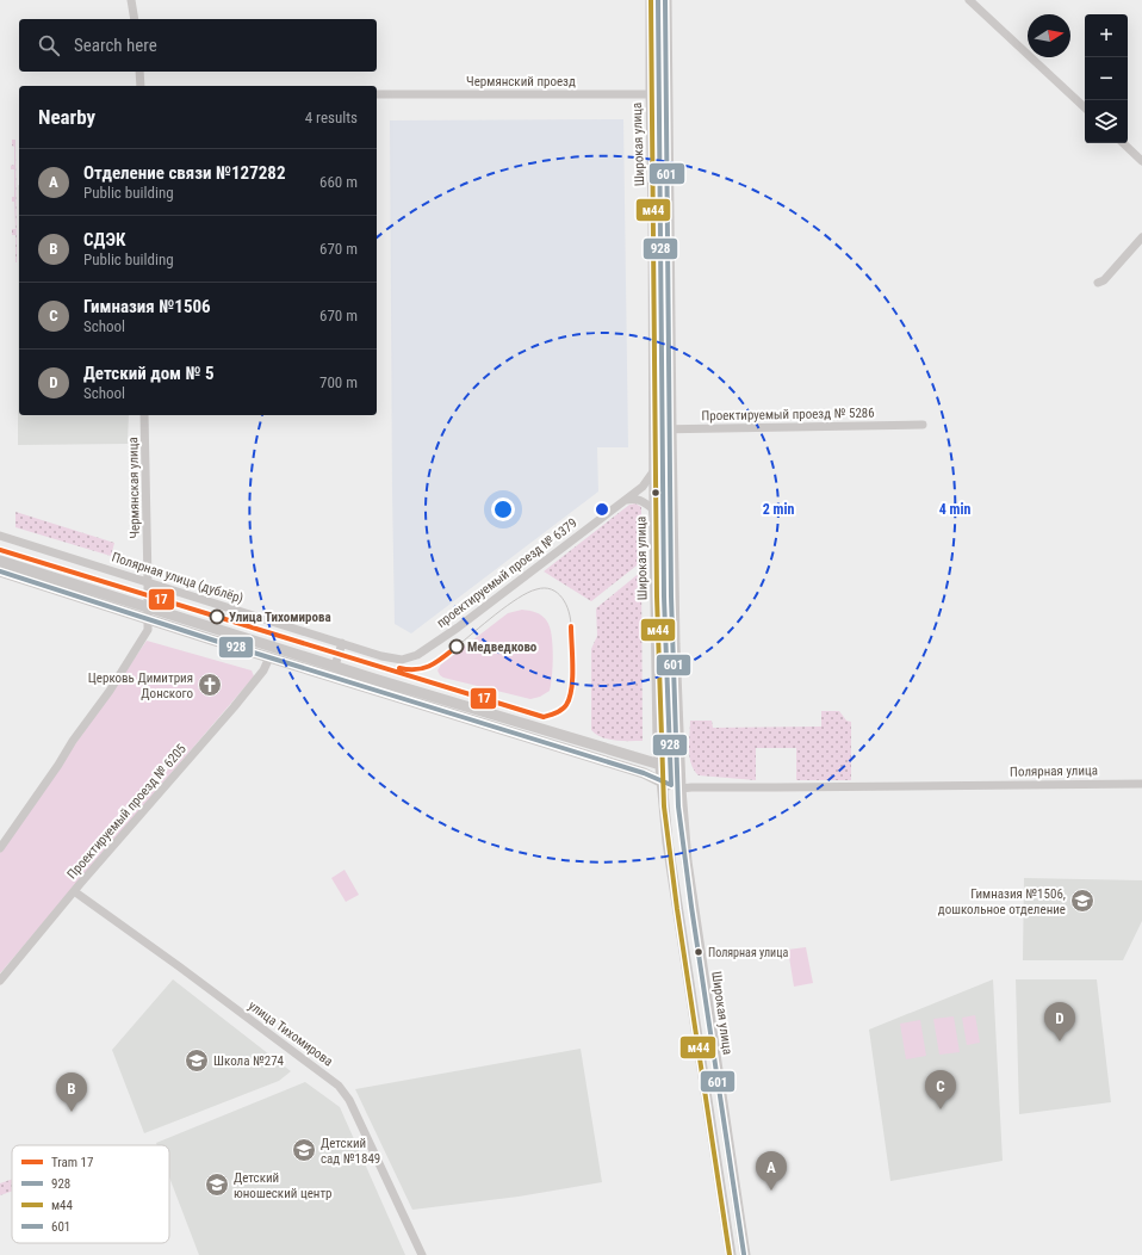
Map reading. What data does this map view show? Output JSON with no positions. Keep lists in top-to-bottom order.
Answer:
{
  "streets": {
    "main road": ["Широкая улица", "Полярная улица"],
    "street": [
      "Чермянский проезд",
      "Проектируемый проезд № 5286",
      "Чермянская улица",
      "проектируемый проезд № 6379",
      "Полярная улица (дублёр)",
      "Проектируемый проезд № 6205",
      "улица Тихомирова"
    ]
  },
  "crossings": [
    ["Чермянский проезд", "Широкая улица"],
    ["Широкая улица", "Проектируемый проезд № 5286"],
    ["Широкая улица", "проектируемый проезд № 6379"],
    ["Широкая улица", "Полярная улица"],
    ["Чермянская улица", "Полярная улица (дублёр)"],
    ["Чермянская улица", "Полярная улица"],
    ["проектируемый проезд № 6379", "Полярная улица (дублёр)"],
    ["Полярная улица", "Проектируемый проезд № 6205"],
    ["Проектируемый проезд № 6205", "улица Тихомирова"]
  ],
  "places": {
    "other": ["Улица Тихомирова", "Медведково", "Полярная улица"],
    "church": ["Церковь Димитрия Донского"],
    "school or university": [
      "Гимназия №1506, дошкольное отделение",
      "Школа №274",
      "Детский сад №1849",
      "Детский юношеский центр"
    ]
  },
  "lines": [
    "transit line 928",
    "transit line м44",
    "transit line 601",
    "tram line 17"
  ],
  "legend": [
    "Tram 17",
    "928",
    "м44",
    "601"
  ],
  "north": "right",
  "page": {
    "map_buttons": ["+", "−"],
    "search": "Search here",
    "heading": ["Nearby", "4 results"],
    "list": [
      {
        "mark": "A",
        "name": "Отделение связи №127282",
        "note": "Public building",
        "value": "660 m"
      },
      {
        "mark": "B",
        "name": "СДЭК",
        "note": "Public building",
        "value": "670 m"
      },
      {
        "mark": "C",
        "name": "Гимназия №1506",
        "note": "School",
        "value": "670 m"
      },
      {
        "mark": "D",
        "name": "Детский дом № 5",
        "note": "School",
        "value": "700 m"
      }
    ],
    "pins": [
      "D",
      "C",
      "B",
      "A"
    ]
  },
  "rings": ["2 min", "4 min"]
}
